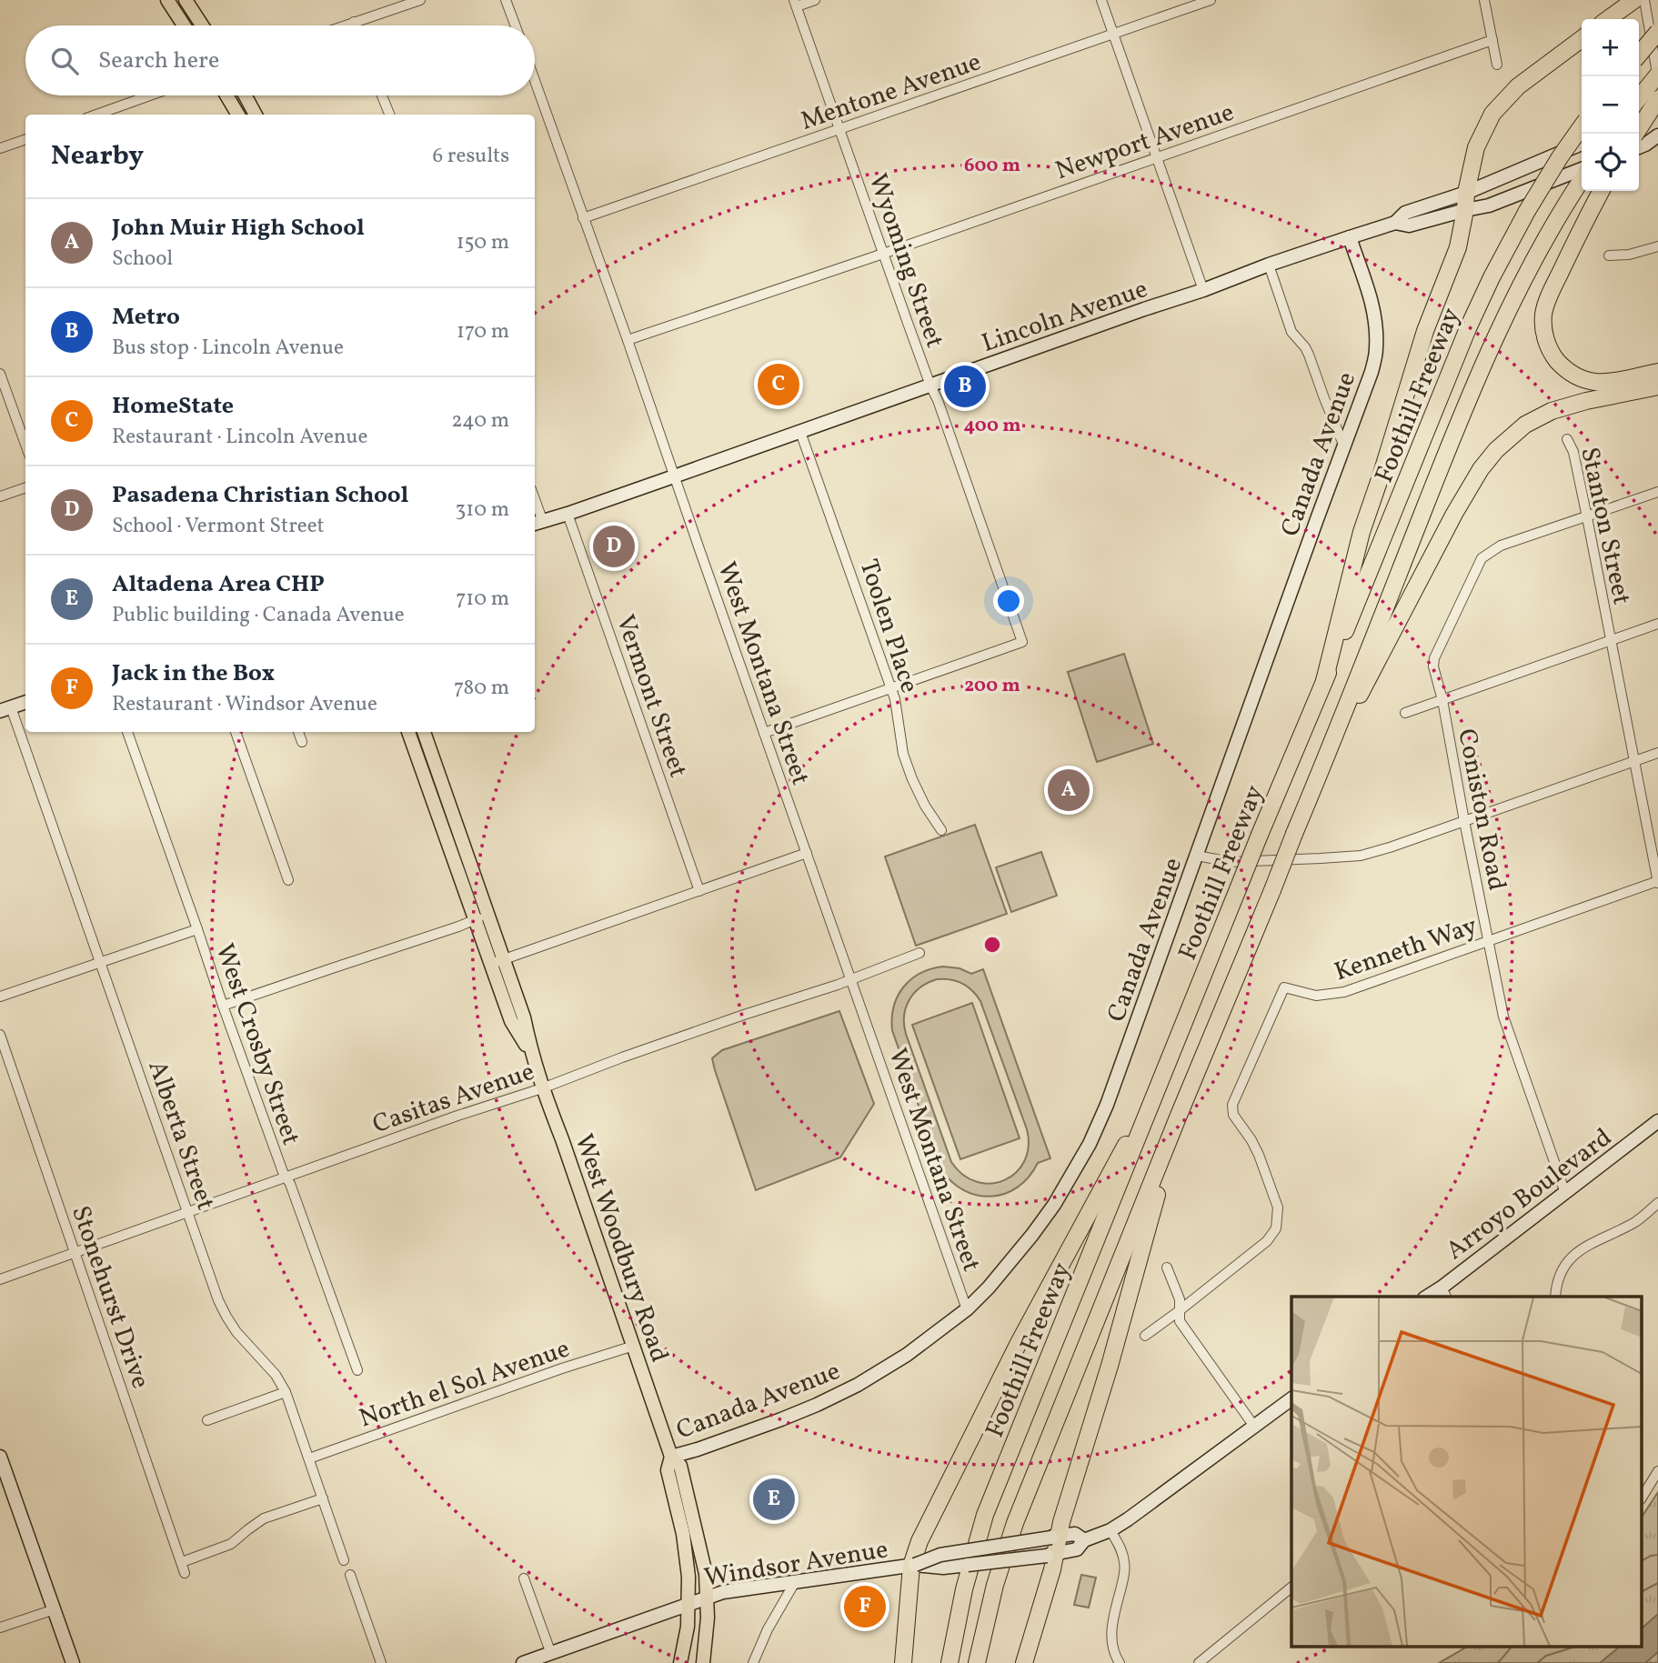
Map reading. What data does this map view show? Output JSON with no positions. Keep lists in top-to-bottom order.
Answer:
{
  "streets": {
    "highway": ["Foothill Freeway"],
    "main road": ["West Woodbury Road"],
    "street": [
      "Mentone Avenue",
      "Newport Avenue",
      "Wyoming Street",
      "Lincoln Avenue",
      "Canada Avenue",
      "Stanton Street",
      "Toolen Place",
      "West Montana Street",
      "Vermont Street",
      "Coniston Road",
      "Kenneth Way",
      "West Crosby Street",
      "Casitas Avenue",
      "Alberta Street",
      "Arroyo Boulevard",
      "Stonehurst Drive",
      "North el Sol Avenue",
      "Windsor Avenue"
    ]
  },
  "crossings": [
    ["Mentone Avenue", "Wyoming Street"],
    ["Mentone Avenue", "West Montana Street"],
    ["Newport Avenue", "Wyoming Street"],
    ["Newport Avenue", "West Montana Street"],
    ["Wyoming Street", "Lincoln Avenue"],
    ["Wyoming Street", "Toolen Place"],
    ["Lincoln Avenue", "Canada Avenue"],
    ["Lincoln Avenue", "Toolen Place"],
    ["Lincoln Avenue", "West Montana Street"],
    ["Lincoln Avenue", "Vermont Street"],
    ["Canada Avenue", "West Montana Street"],
    ["Canada Avenue", "West Woodbury Road"],
    ["Stanton Street", "Coniston Road"],
    ["Stanton Street", "Kenneth Way"],
    ["West Montana Street", "Casitas Avenue"],
    ["Coniston Road", "Kenneth Way"],
    ["Coniston Road", "Arroyo Boulevard"],
    ["West Crosby Street", "Casitas Avenue"],
    ["Casitas Avenue", "Alberta Street"],
    ["Casitas Avenue", "West Woodbury Road"],
    ["Casitas Avenue", "Stonehurst Drive"],
    ["Alberta Street", "North el Sol Avenue"],
    ["West Woodbury Road", "North el Sol Avenue"],
    ["West Woodbury Road", "Windsor Avenue"]
  ],
  "page": {
    "map_buttons": ["+", "−"],
    "search": "Search here",
    "heading": ["Nearby", "6 results"],
    "list": [
      {
        "mark": "A",
        "name": "John Muir High School",
        "note": "School",
        "value": "150 m"
      },
      {
        "mark": "B",
        "name": "Metro",
        "note": "Bus stop · Lincoln Avenue",
        "value": "170 m"
      },
      {
        "mark": "C",
        "name": "HomeState",
        "note": "Restaurant · Lincoln Avenue",
        "value": "240 m"
      },
      {
        "mark": "D",
        "name": "Pasadena Christian School",
        "note": "School · Vermont Street",
        "value": "310 m"
      },
      {
        "mark": "E",
        "name": "Altadena Area CHP",
        "note": "Public building · Canada Avenue",
        "value": "710 m"
      },
      {
        "mark": "F",
        "name": "Jack in the Box",
        "note": "Restaurant · Windsor Avenue",
        "value": "780 m"
      }
    ],
    "pins": [
      "C",
      "B",
      "D",
      "A",
      "E",
      "F"
    ]
  },
  "rings": ["600 m", "400 m", "200 m"]
}
